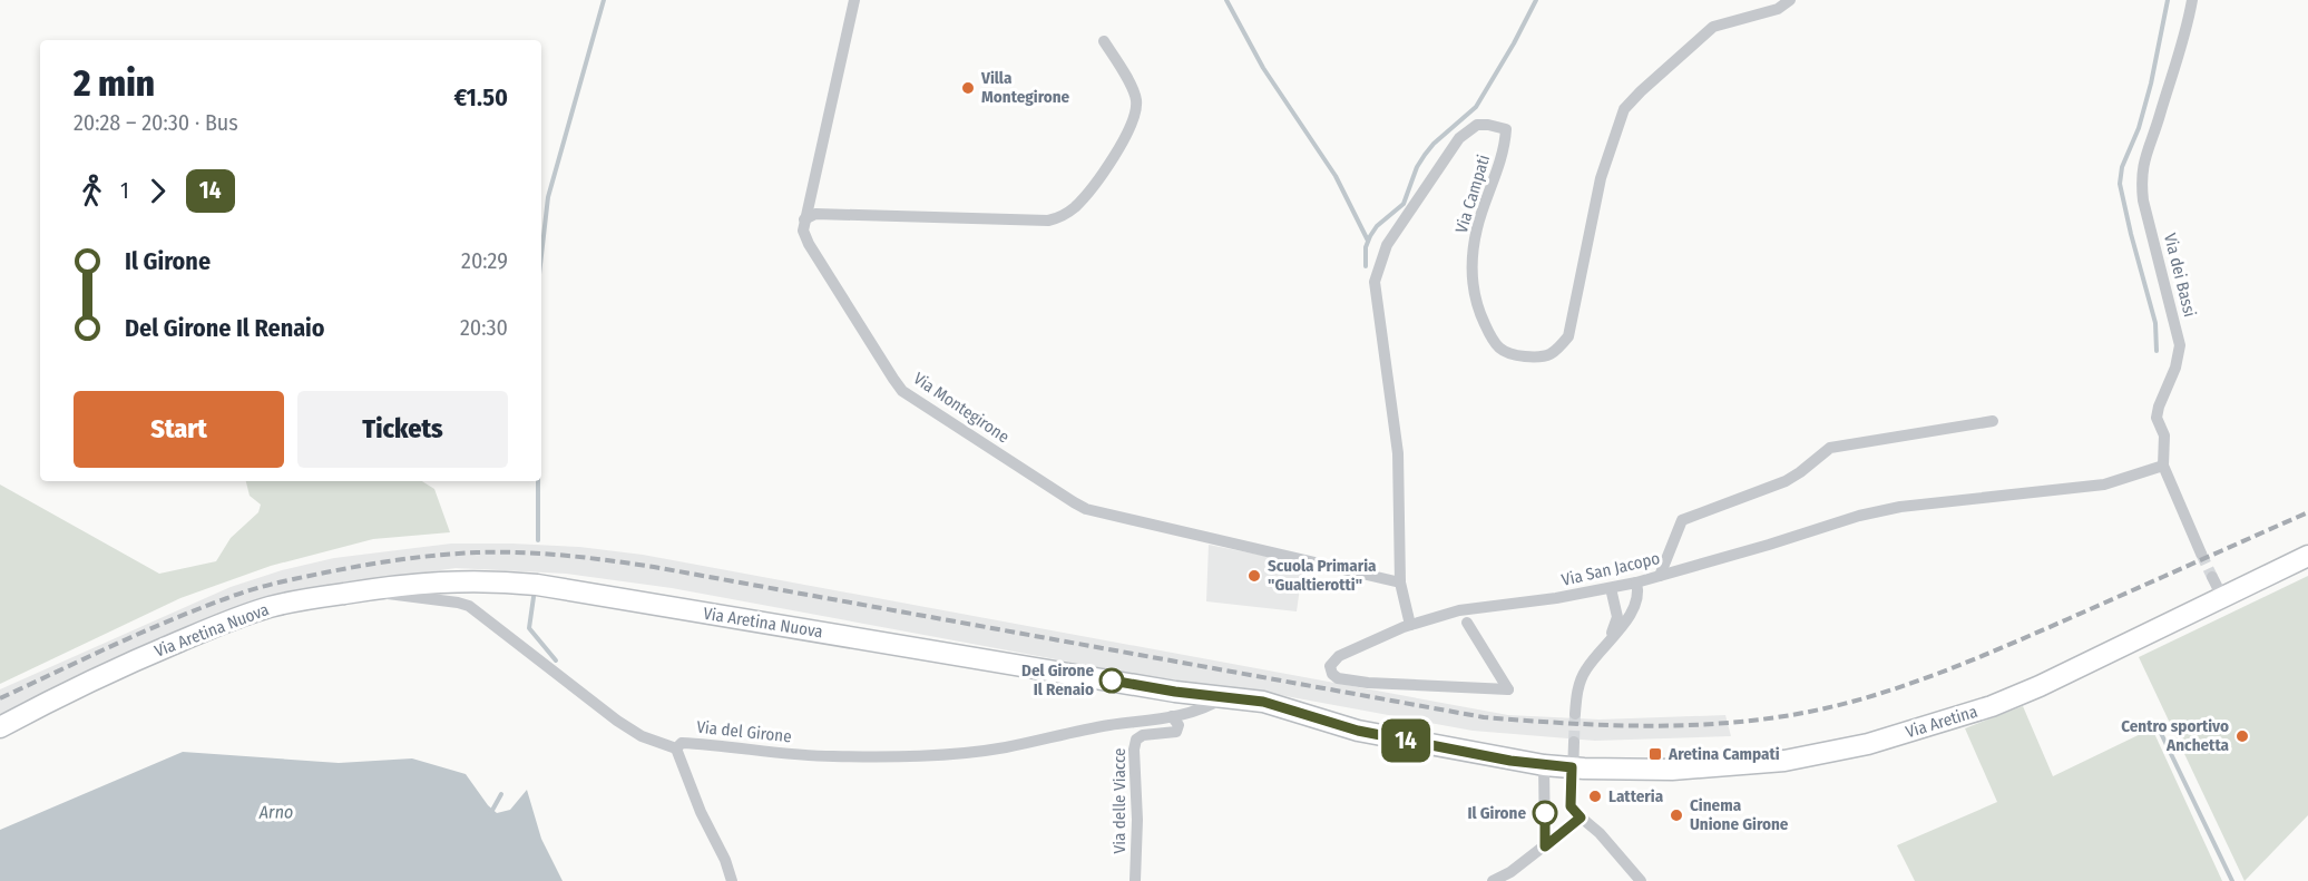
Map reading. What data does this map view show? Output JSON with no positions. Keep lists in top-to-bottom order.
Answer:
{
  "streets": {
    "main road": ["Via Aretina Nuova", "Via Aretina"],
    "street": [
      "Via Campati",
      "Via dei Bassi",
      "Via Montegirone",
      "Via San Jacopo",
      "Via del Girone",
      "Via delle Viacce"
    ]
  },
  "crossings": [
    ["Via Campati", "Via Montegirone"],
    ["Via Campati", "Via San Jacopo"],
    ["Via dei Bassi", "Via San Jacopo"],
    ["Via Aretina Nuova", "Via Aretina"],
    ["Via Aretina Nuova", "Via del Girone"],
    ["Via del Girone", "Via delle Viacce"]
  ],
  "water": ["Arno"],
  "places": {
    "other": [
      "Villa Montegirone",
      "Scuola Primaria \"Gualtierotti\"",
      "Del Girone Il Renaio",
      "Centro sportivo Anchetta",
      "Latteria",
      "Il Girone",
      "Cinema Unione Girone"
    ],
    "transit": ["Aretina Campati"]
  },
  "lines": ["bus line 14"],
  "page": {
    "on_map": "14",
    "heading": ["2 min", "20:28 – 20:30 · Bus", "€1.50"],
    "legs": ["1", "14"],
    "list": [
      {
        "name": "Il Girone",
        "value": "20:29"
      },
      {
        "name": "Del Girone Il Renaio",
        "value": "20:30"
      }
    ],
    "buttons": ["Start", "Tickets"]
  }
}
